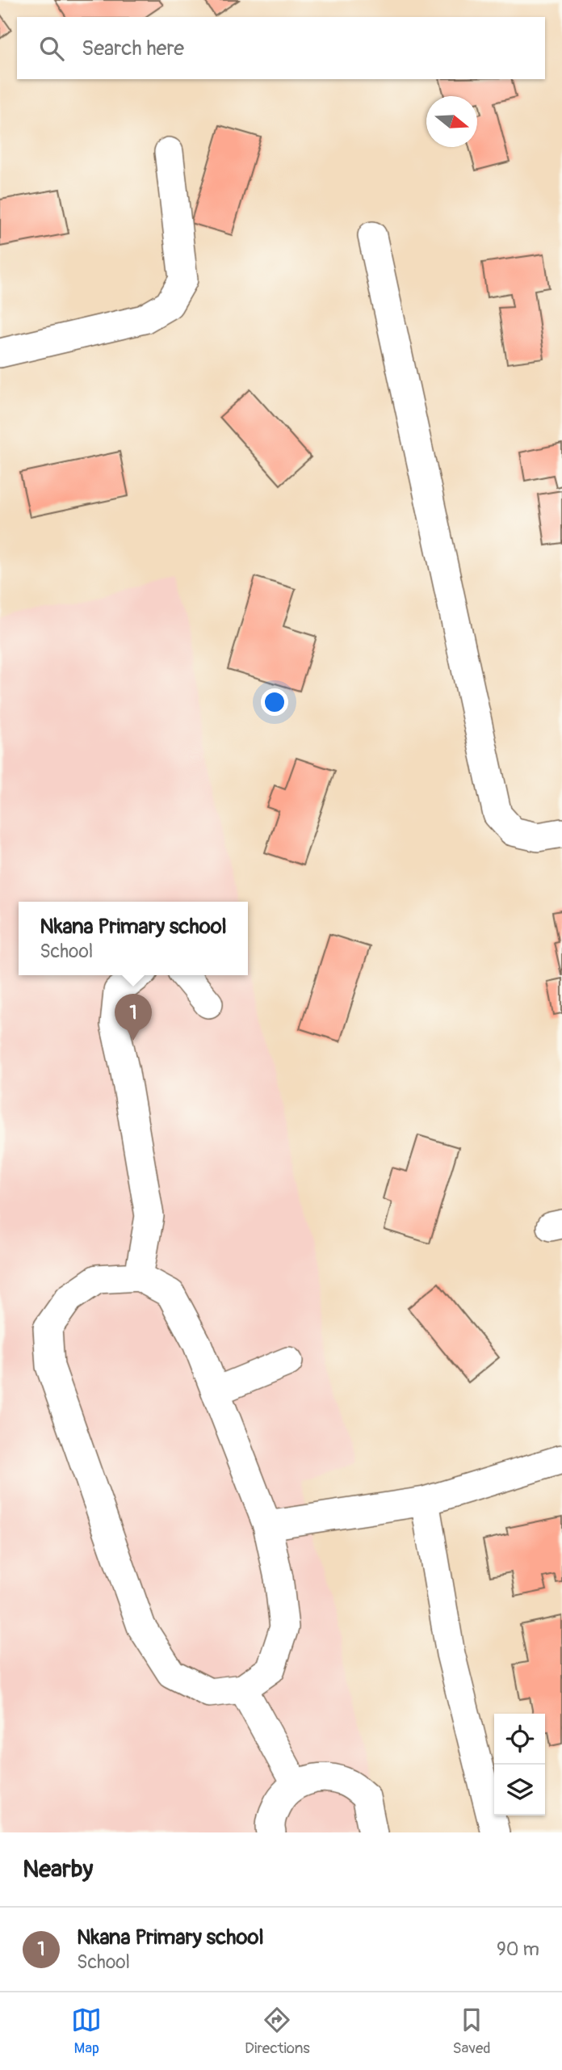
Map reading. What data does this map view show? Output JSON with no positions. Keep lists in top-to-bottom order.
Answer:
{
  "north": "right",
  "page": {
    "search": "Search here",
    "popup": ["Nkana Primary school", "School"],
    "pins": "1",
    "heading": "Nearby",
    "list": [
      {
        "mark": "1",
        "name": "Nkana Primary school",
        "note": "School",
        "value": "90 m"
      }
    ],
    "nav": ["Map", "Directions", "Saved"]
  }
}
